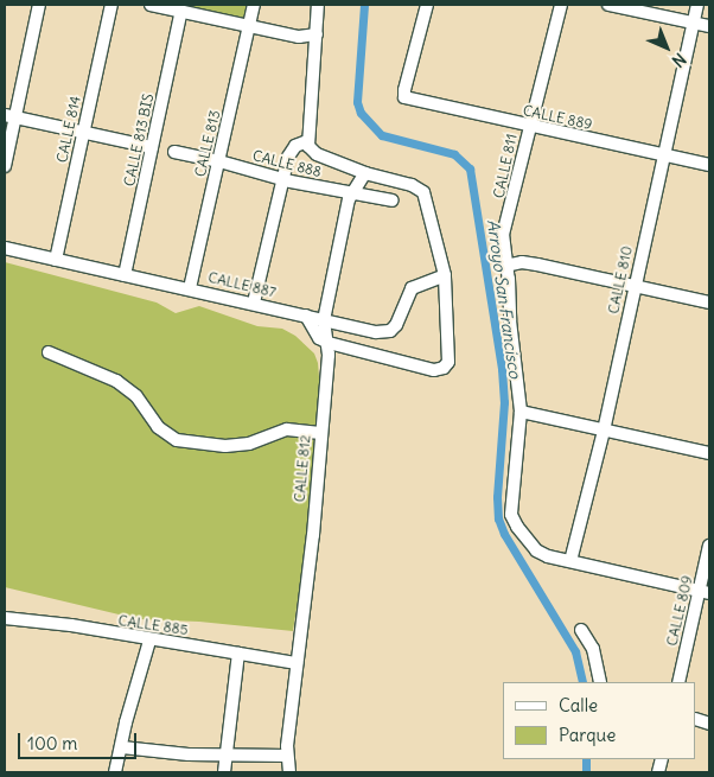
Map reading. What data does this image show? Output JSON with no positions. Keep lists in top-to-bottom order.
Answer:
{
  "streets": {
    "street": [
      "CALLE 889",
      "CALLE 814",
      "CALLE 813 BIS",
      "CALLE 813",
      "CALLE 888",
      "CALLE 811",
      "CALLE 810",
      "CALLE 887",
      "CALLE 812",
      "CALLE 809",
      "CALLE 885"
    ]
  },
  "crossings": [
    ["CALLE 889", "CALLE 811"],
    ["CALLE 889", "CALLE 810"],
    ["CALLE 814", "CALLE 887"],
    ["CALLE 813 BIS", "CALLE 887"],
    ["CALLE 813", "CALLE 888"],
    ["CALLE 813", "CALLE 887"],
    ["CALLE 888", "CALLE 812"],
    ["CALLE 811", "CALLE 810"],
    ["CALLE 887", "CALLE 812"],
    ["CALLE 812", "CALLE 885"]
  ],
  "water": ["Arroyo San Francisco"],
  "legend": ["Calle", "Parque"],
  "scale_bar": "100 m",
  "north": "bottom right"
}
